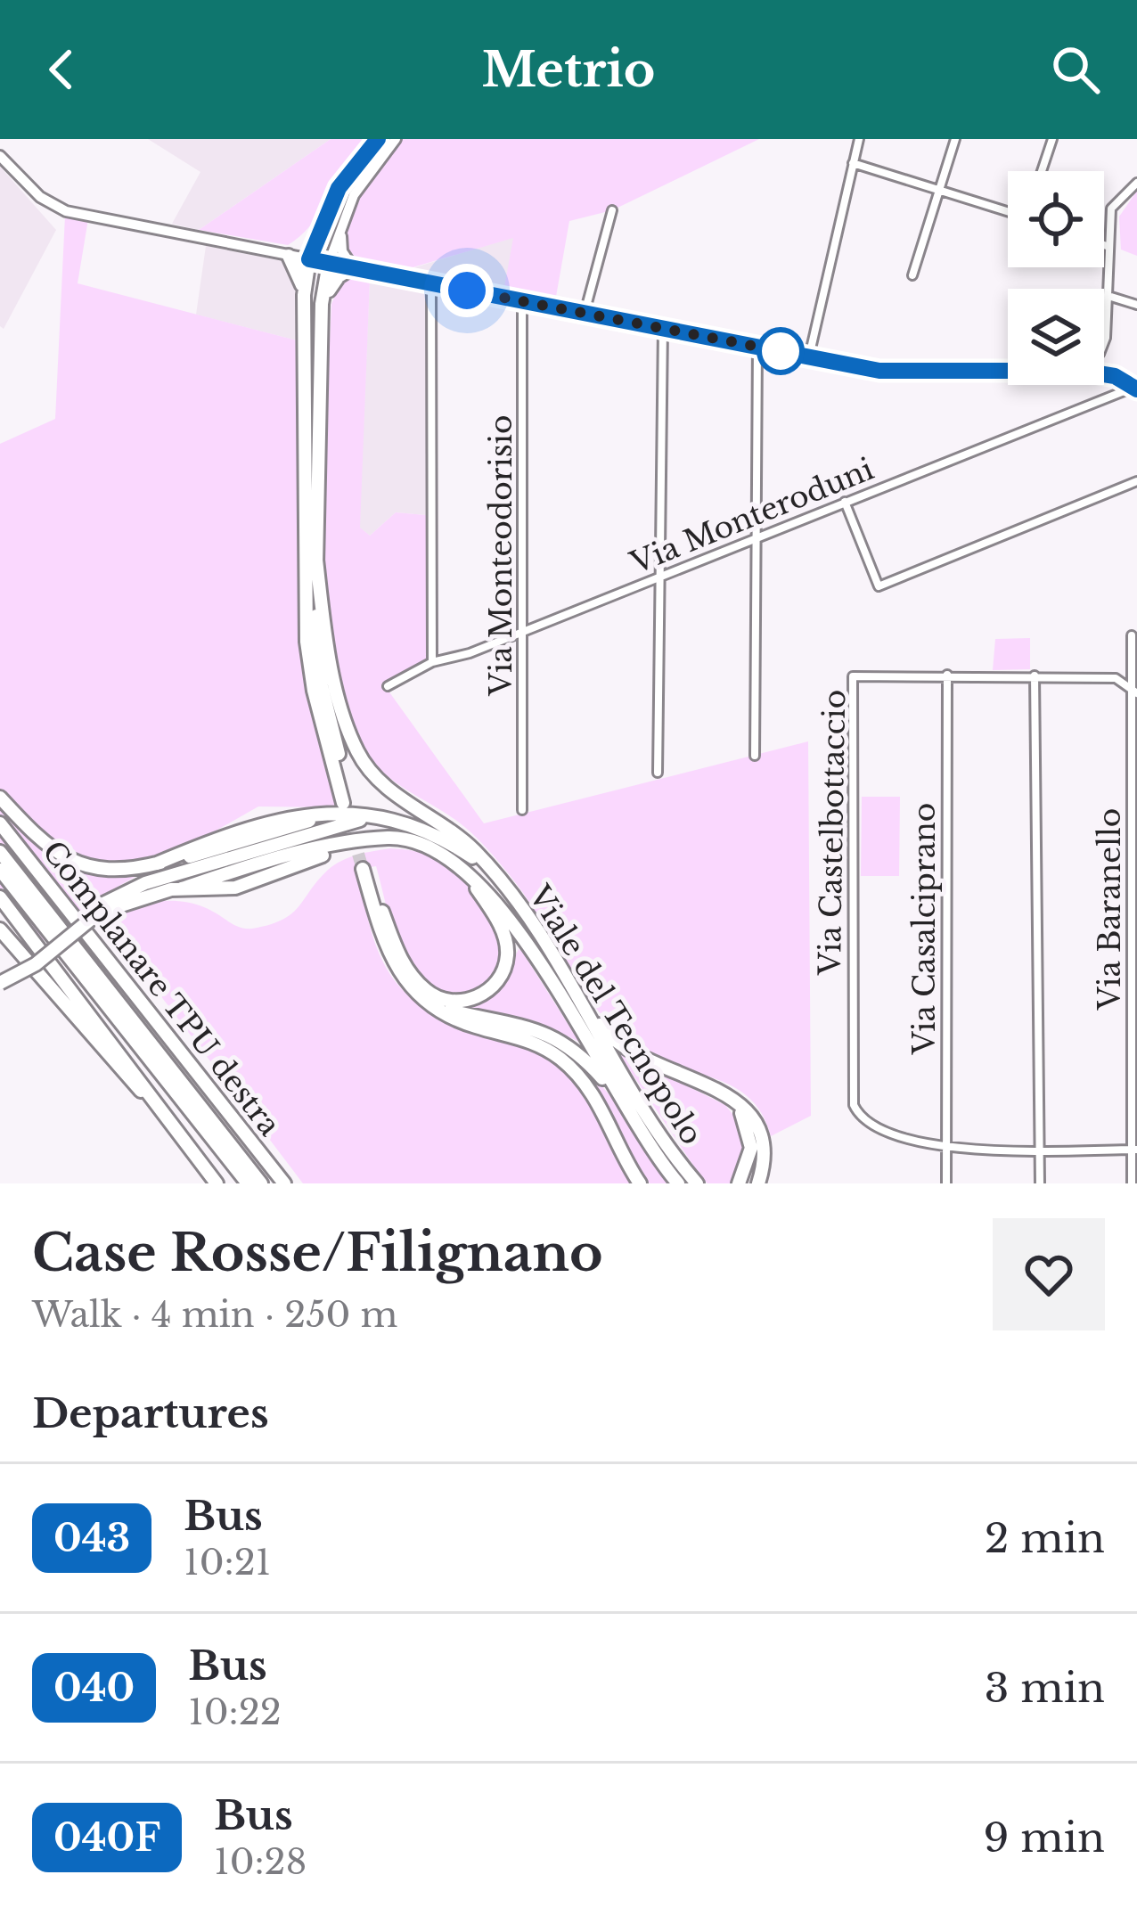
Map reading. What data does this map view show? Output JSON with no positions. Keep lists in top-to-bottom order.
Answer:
{
  "streets": {
    "highway": ["Complanare TPU destra", "Viale del Tecnopolo"],
    "street": [
      "Via Monteroduni",
      "Via Monteodorisio",
      "Via Castelbottaccio",
      "Via Baranello",
      "Via Casalciprano"
    ]
  },
  "crossings": [
    ["Via Monteroduni", "Via Monteodorisio"],
    ["Via Castelbottaccio", "Via Baranello"],
    ["Via Castelbottaccio", "Via Casalciprano"]
  ],
  "lines": ["bus line 043"],
  "page": {
    "header": "Metrio",
    "heading": [
      ["Case Rosse/Filignano", "Walk · 4 min · 250 m"],
      "Departures"
    ],
    "list": [
      {
        "mark": "043",
        "name": "Bus",
        "note": "10:21",
        "value": "2 min"
      },
      {
        "mark": "040",
        "name": "Bus",
        "note": "10:22",
        "value": "3 min"
      },
      {
        "mark": "040F",
        "name": "Bus",
        "note": "10:28",
        "value": "9 min"
      }
    ]
  }
}
